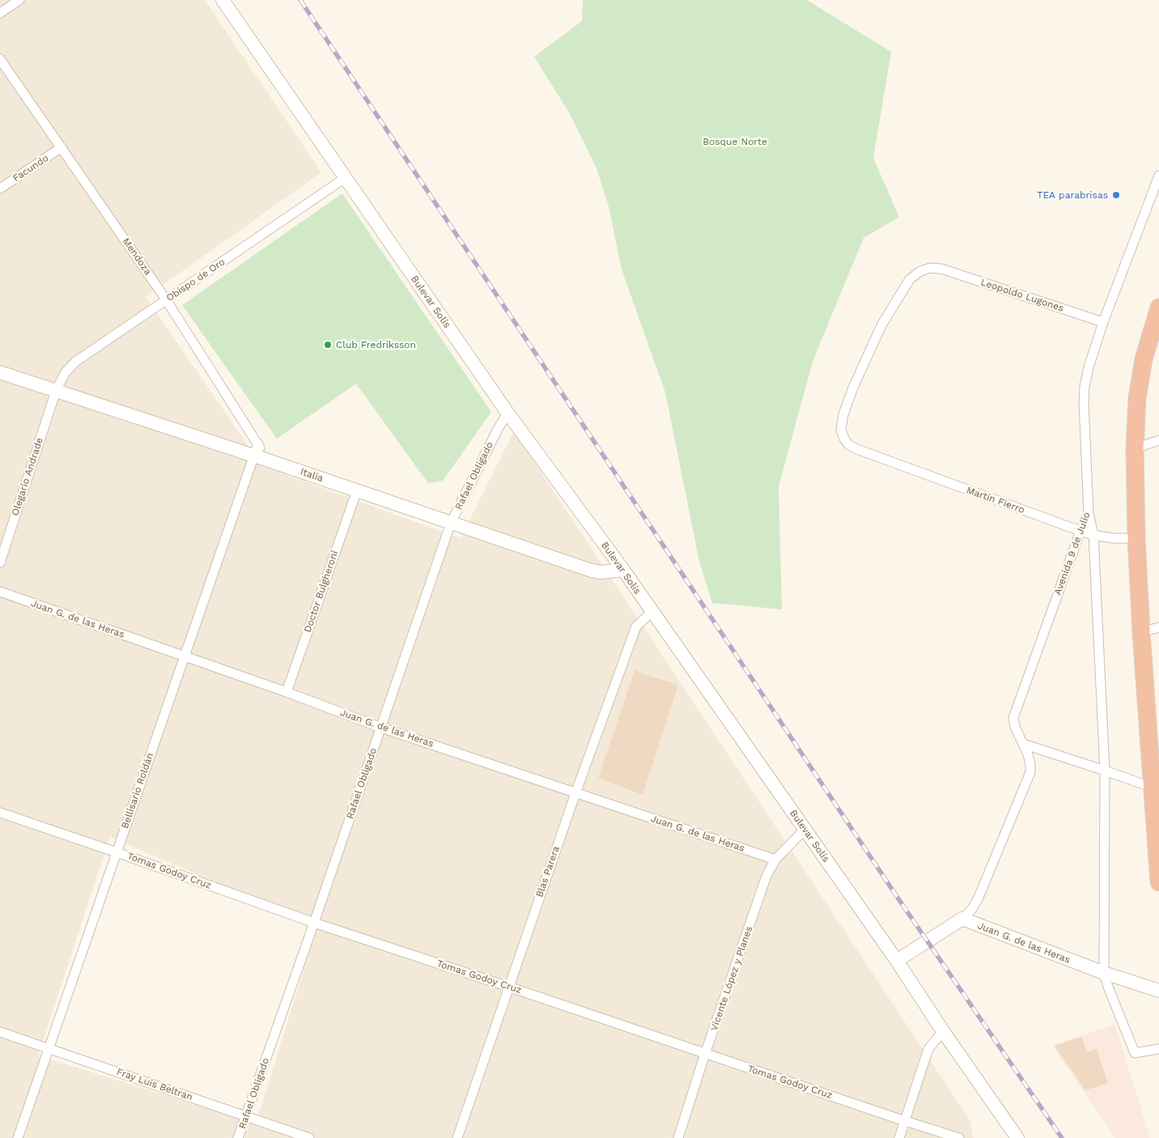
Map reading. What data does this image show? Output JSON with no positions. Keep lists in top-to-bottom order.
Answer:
{
  "streets": {
    "street": [
      "Facundo",
      "Mendoza",
      "Obispo de Oro",
      "Leopoldo Lugones",
      "Bulevar Solís",
      "Italia",
      "Rafael Obligado",
      "Olegario Andrade",
      "Martín Fierro",
      "Avenida 9 de Julio",
      "Doctor Bulgheroni",
      "Juan G. de las Heras",
      "Bellisario Roldán",
      "Tomas Godoy Cruz",
      "Blas Parera",
      "Vicente López y Planes",
      "Fray Luis Beltran"
    ]
  },
  "crossings": [
    ["Facundo", "Mendoza"],
    ["Mendoza", "Obispo de Oro"],
    ["Mendoza", "Italia"],
    ["Mendoza", "Bellisario Roldán"],
    ["Obispo de Oro", "Bulevar Solís"],
    ["Obispo de Oro", "Italia"],
    ["Obispo de Oro", "Olegario Andrade"],
    ["Leopoldo Lugones", "Martín Fierro"],
    ["Leopoldo Lugones", "Avenida 9 de Julio"],
    ["Bulevar Solís", "Italia"],
    ["Bulevar Solís", "Rafael Obligado"],
    ["Bulevar Solís", "Blas Parera"],
    ["Bulevar Solís", "Vicente López y Planes"],
    ["Italia", "Rafael Obligado"],
    ["Italia", "Olegario Andrade"],
    ["Italia", "Doctor Bulgheroni"],
    ["Italia", "Bellisario Roldán"],
    ["Rafael Obligado", "Juan G. de las Heras"],
    ["Rafael Obligado", "Tomas Godoy Cruz"],
    ["Rafael Obligado", "Fray Luis Beltran"],
    ["Martín Fierro", "Avenida 9 de Julio"],
    ["Avenida 9 de Julio", "Juan G. de las Heras"],
    ["Doctor Bulgheroni", "Juan G. de las Heras"],
    ["Juan G. de las Heras", "Bellisario Roldán"],
    ["Juan G. de las Heras", "Blas Parera"],
    ["Juan G. de las Heras", "Vicente López y Planes"],
    ["Bellisario Roldán", "Tomas Godoy Cruz"],
    ["Bellisario Roldán", "Fray Luis Beltran"],
    ["Tomas Godoy Cruz", "Blas Parera"],
    ["Tomas Godoy Cruz", "Vicente López y Planes"]
  ],
  "parks": ["Bosque Norte"],
  "places": ["TEA parabrisas", "Club Fredriksson"]
}
